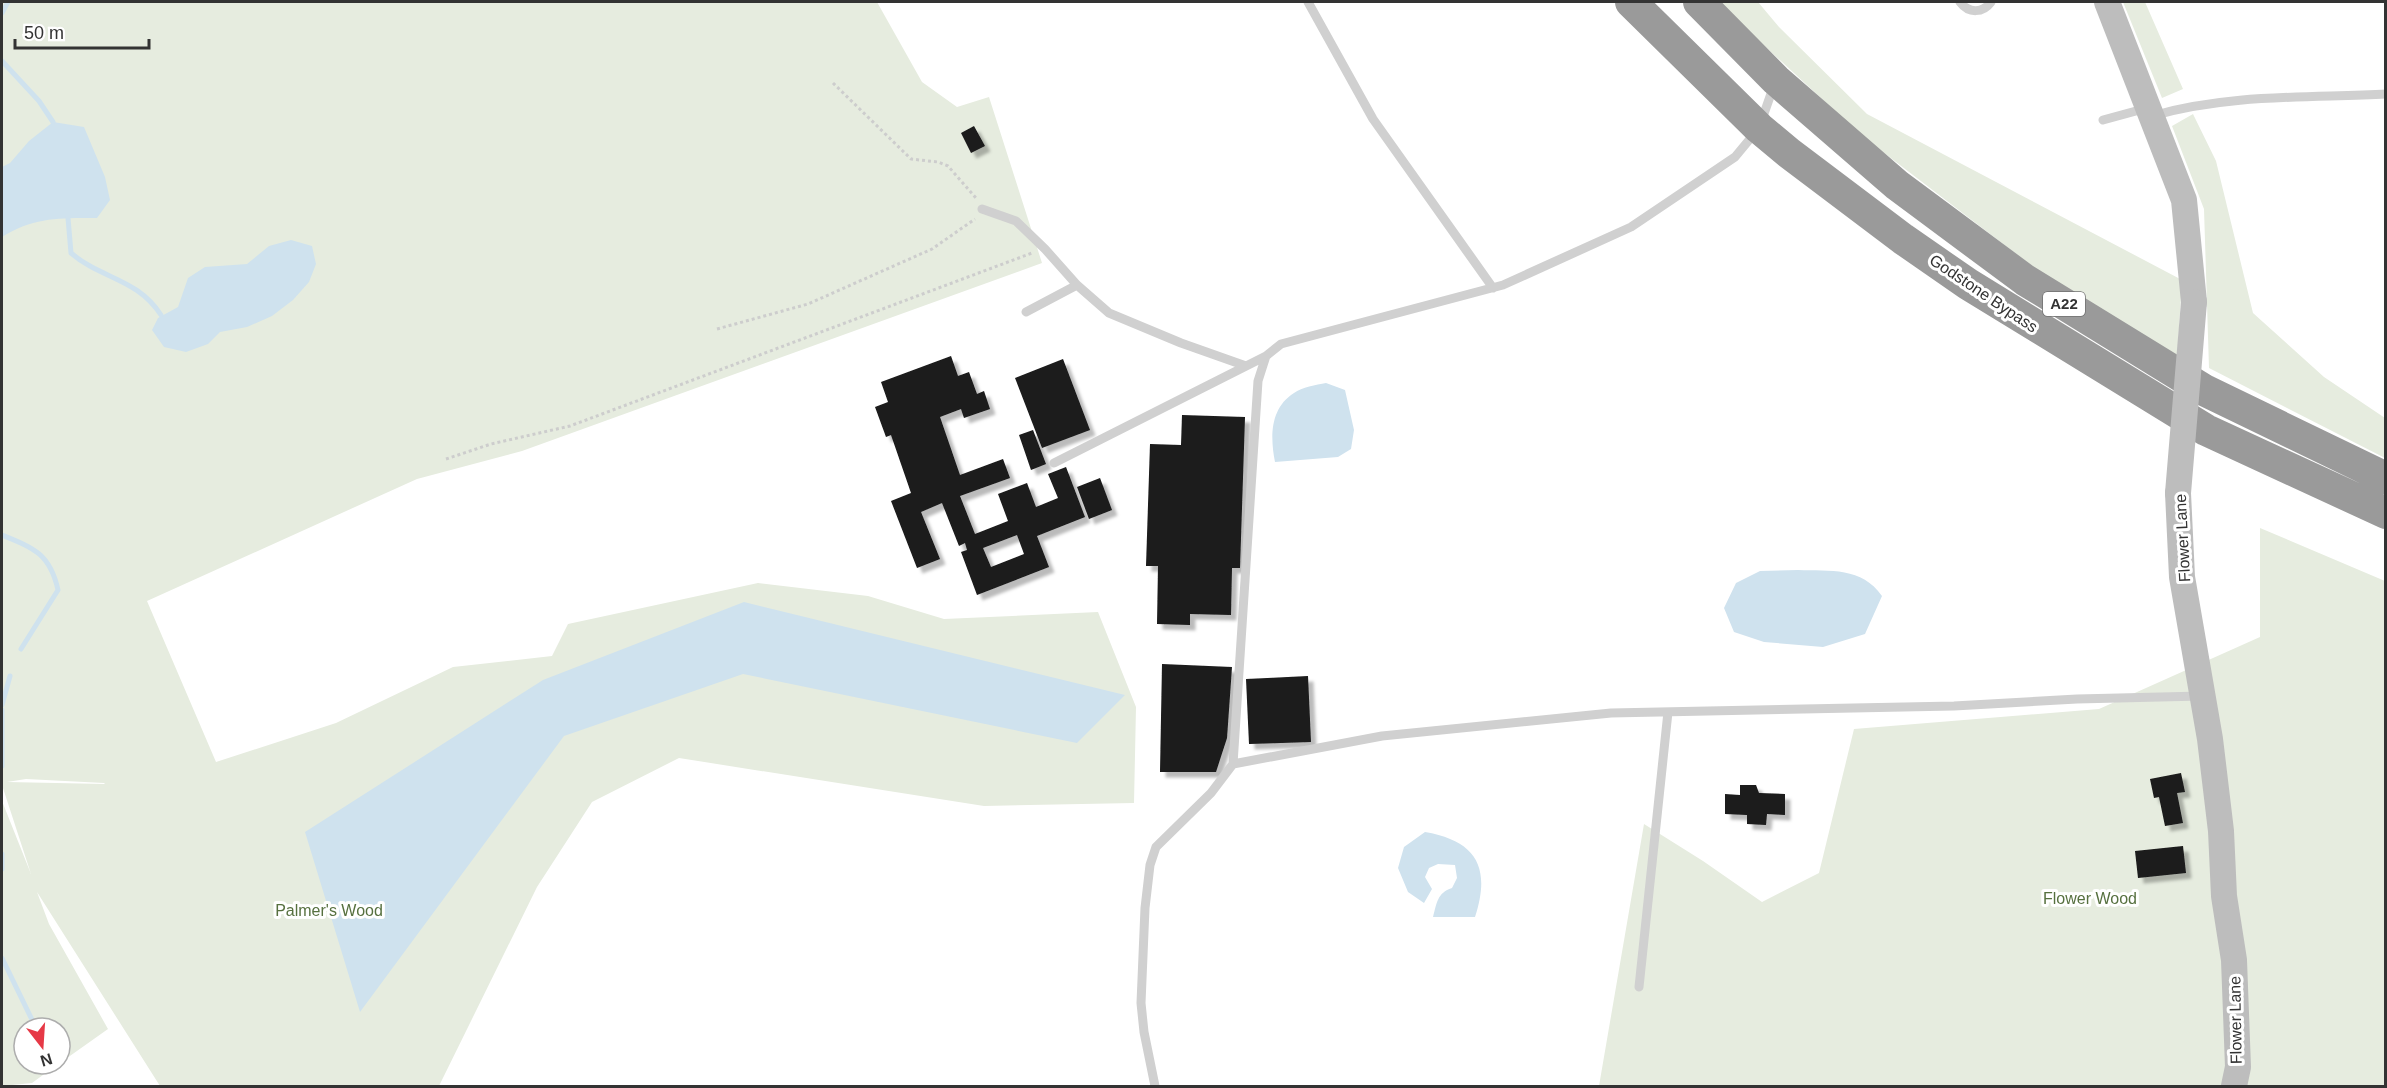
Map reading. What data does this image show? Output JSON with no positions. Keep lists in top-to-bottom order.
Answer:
{
  "streets": {
    "highway": ["Godstone Bypass", "A22"],
    "street": ["Flower Lane"]
  },
  "parks": ["Flower Wood", "Palmer's Wood"],
  "scale_bar": "50 m",
  "north": "bottom"
}
